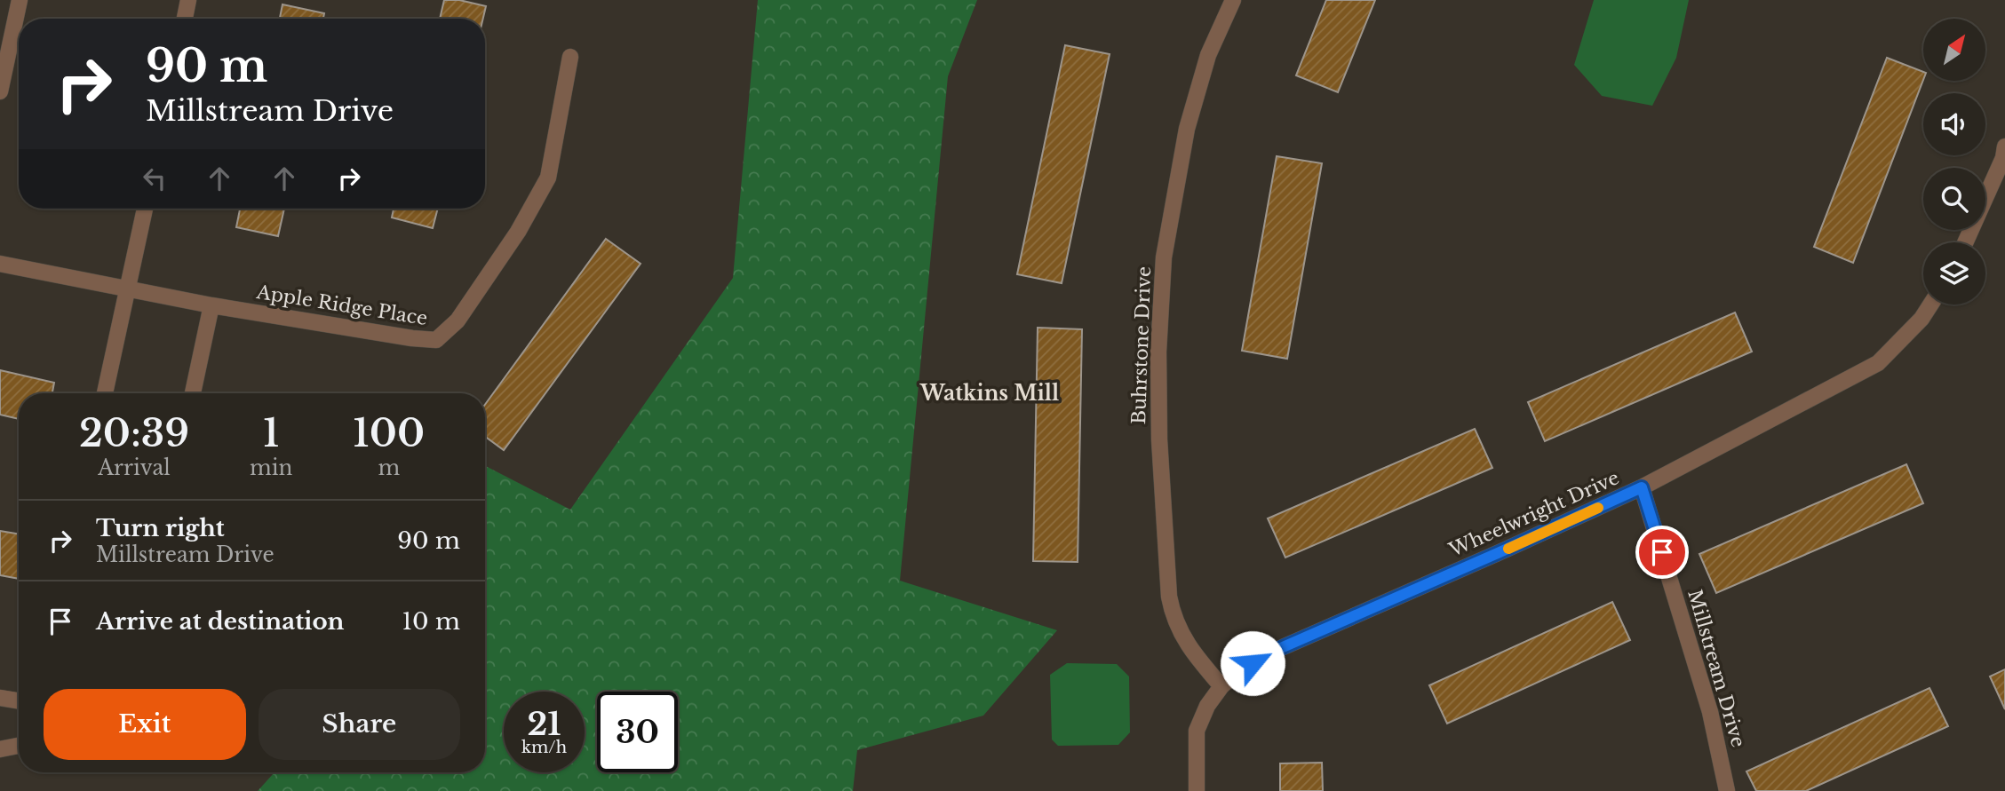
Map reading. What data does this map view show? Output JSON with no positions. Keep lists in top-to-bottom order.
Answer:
{
  "streets": {
    "street": [
      "Apple Ridge Place",
      "Buhrstone Drive",
      "Wheelwright Drive",
      "Millstream Drive"
    ]
  },
  "crossings": [
    ["Buhrstone Drive", "Wheelwright Drive"],
    ["Wheelwright Drive", "Millstream Drive"]
  ],
  "districts": ["Watkins Mill"],
  "north": "top right",
  "page": {
    "turn": ["90 m", "Millstream Drive"],
    "eta": [
      "20:39",
      "Arrival",
      "1",
      "min",
      "100",
      "m"
    ],
    "list": [
      {
        "name": "Turn right",
        "note": "Millstream Drive",
        "value": "90 m"
      },
      {
        "name": "Arrive at destination",
        "value": "10 m"
      }
    ],
    "buttons": ["Exit", "Share"],
    "speed": "21 km/h",
    "limit": "30"
  }
}
